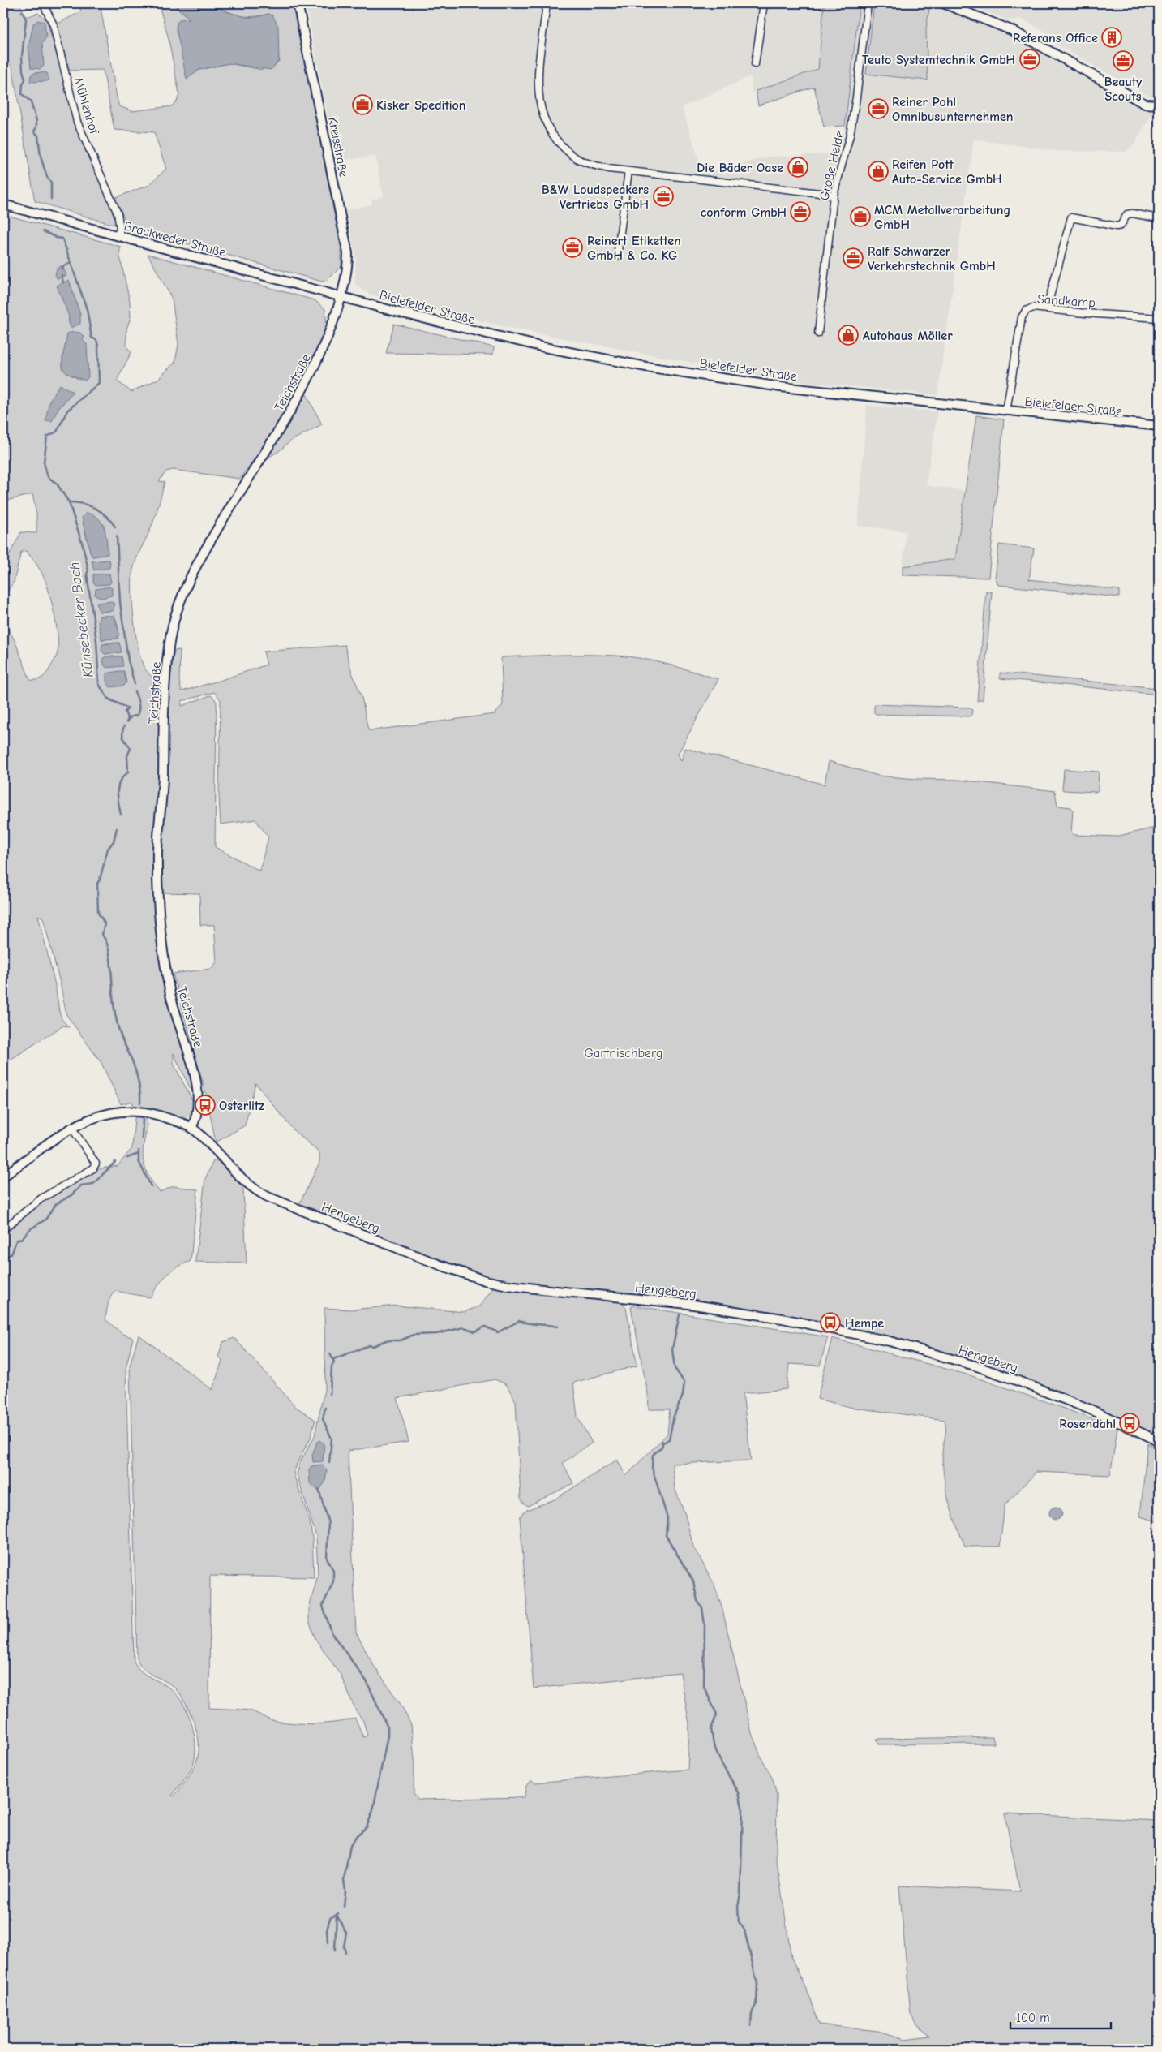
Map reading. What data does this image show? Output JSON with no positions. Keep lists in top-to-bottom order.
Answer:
{
  "streets": {
    "street": [
      "Mühlenhof",
      "Kreisstraße",
      "Große Heide",
      "Brackweder Straße",
      "Sandkamp",
      "Bielefelder Straße",
      "Teichstraße",
      "Hengeberg"
    ]
  },
  "crossings": [
    ["Mühlenhof", "Brackweder Straße"],
    ["Kreisstraße", "Brackweder Straße"],
    ["Kreisstraße", "Bielefelder Straße"],
    ["Kreisstraße", "Teichstraße"],
    ["Brackweder Straße", "Bielefelder Straße"],
    ["Brackweder Straße", "Teichstraße"],
    ["Sandkamp", "Bielefelder Straße"],
    ["Bielefelder Straße", "Teichstraße"],
    ["Teichstraße", "Hengeberg"]
  ],
  "water": ["Künsebecker Bach"],
  "parks": ["Gartnischberg"],
  "places": {
    "building": ["Referans Office"],
    "office": [
      "Teuto Systemtechnik GmbH",
      "Beauty Scouts",
      "Kisker Spedition",
      "Reiner Pohl Omnibusunternehmen",
      "B&W Loudspeakers Vertriebs GmbH",
      "conform GmbH",
      "MCM Metallverarbeitung GmbH",
      "Reinert Etiketten GmbH & Co. KG",
      "Ralf Schwarzer Verkehrstechnik GmbH"
    ],
    "shop": ["Die Bäder Oase", "Reifen Pott Auto-Service GmbH", "Autohaus Möller"],
    "bus stop": ["Osterlitz", "Hempe", "Rosendahl"]
  },
  "scale_bar": "100 m"
}
